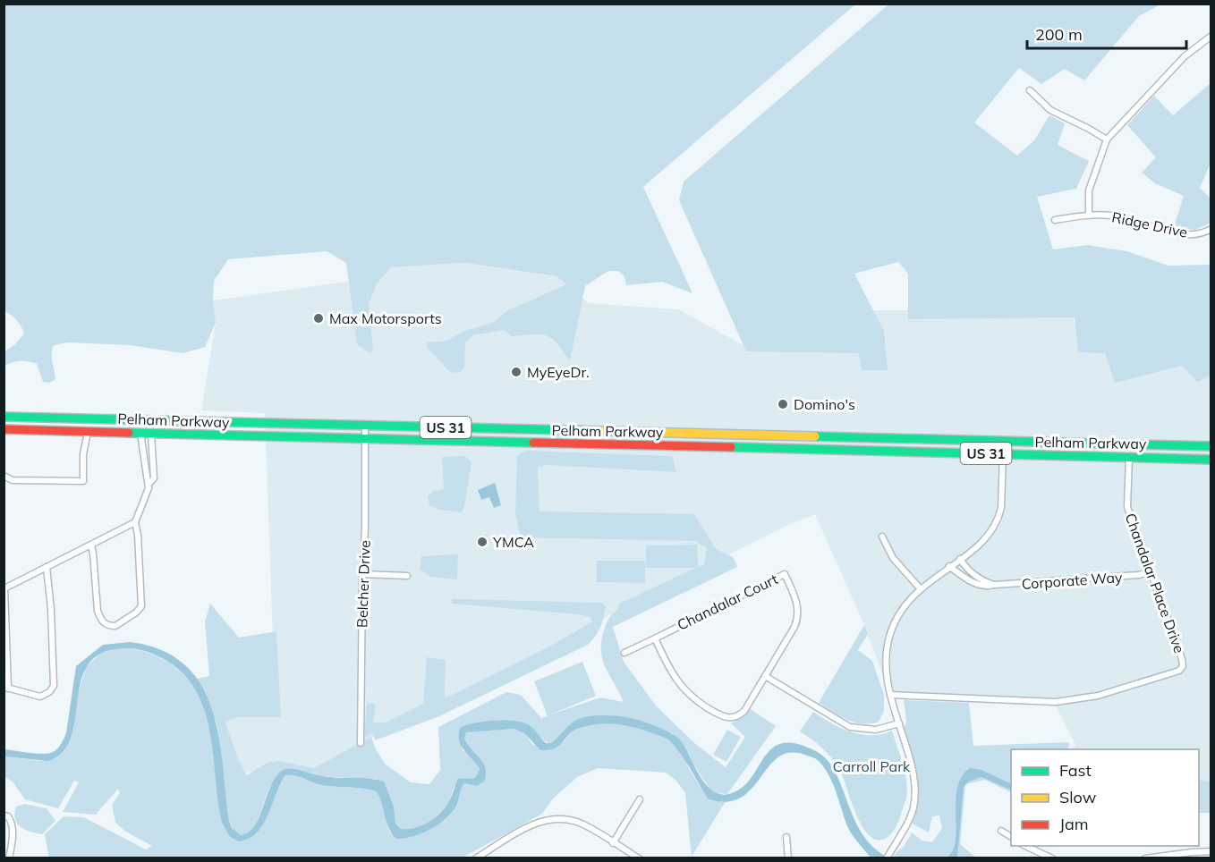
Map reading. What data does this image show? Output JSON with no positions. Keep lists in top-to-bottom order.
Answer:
{
  "streets": {
    "main road": ["Pelham Parkway", "US 31"],
    "street": [
      "Ridge Drive",
      "Corporate Way",
      "Chandalar Place Drive",
      "Belcher Drive",
      "Chandalar Court"
    ]
  },
  "crossings": [
    ["Pelham Parkway", "Chandalar Place Drive"],
    ["Pelham Parkway", "Belcher Drive"],
    ["Corporate Way", "Chandalar Place Drive"]
  ],
  "parks": ["Carroll Park"],
  "places": [
    "Max Motorsports",
    "MyEyeDr.",
    "Domino's",
    "YMCA"
  ],
  "legend": ["Fast", "Slow", "Jam"],
  "scale_bar": "200 m"
}
